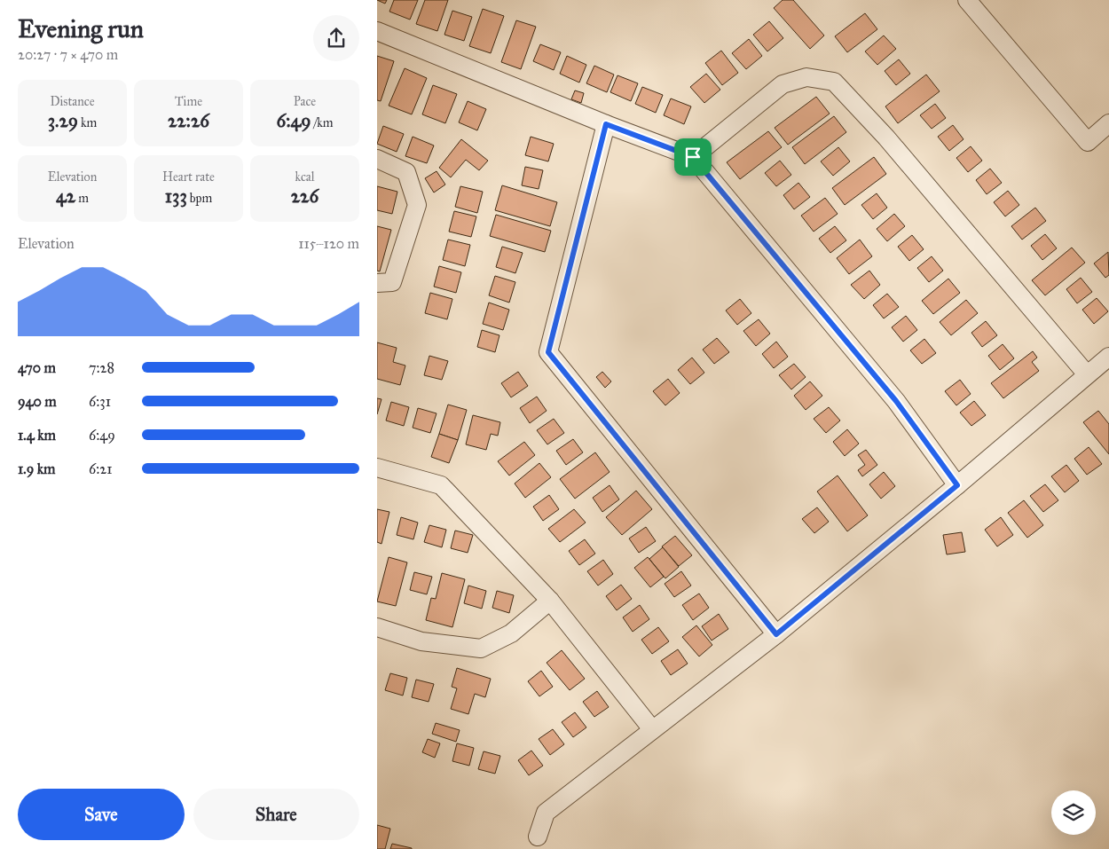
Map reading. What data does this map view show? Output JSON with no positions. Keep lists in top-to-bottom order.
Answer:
{
  "page": {
    "heading": ["Evening run", "20:27 · 7 × 470 m"],
    "stats": [
      ["Distance", "3.29 km"],
      ["Time", "22:26"],
      ["Pace", "6:49 /km"],
      ["Elevation", "42 m"],
      ["Heart rate", "133 bpm"],
      ["kcal", "226"]
    ],
    "chart": ["Elevation", "115–120 m"],
    "list": [
      {
        "name": "470 m",
        "note": "7:28"
      },
      {
        "name": "940 m",
        "note": "6:31"
      },
      {
        "name": "1.4 km",
        "note": "6:49"
      },
      {
        "name": "1.9 km",
        "note": "6:21"
      }
    ],
    "buttons": ["Save", "Share"]
  }
}
